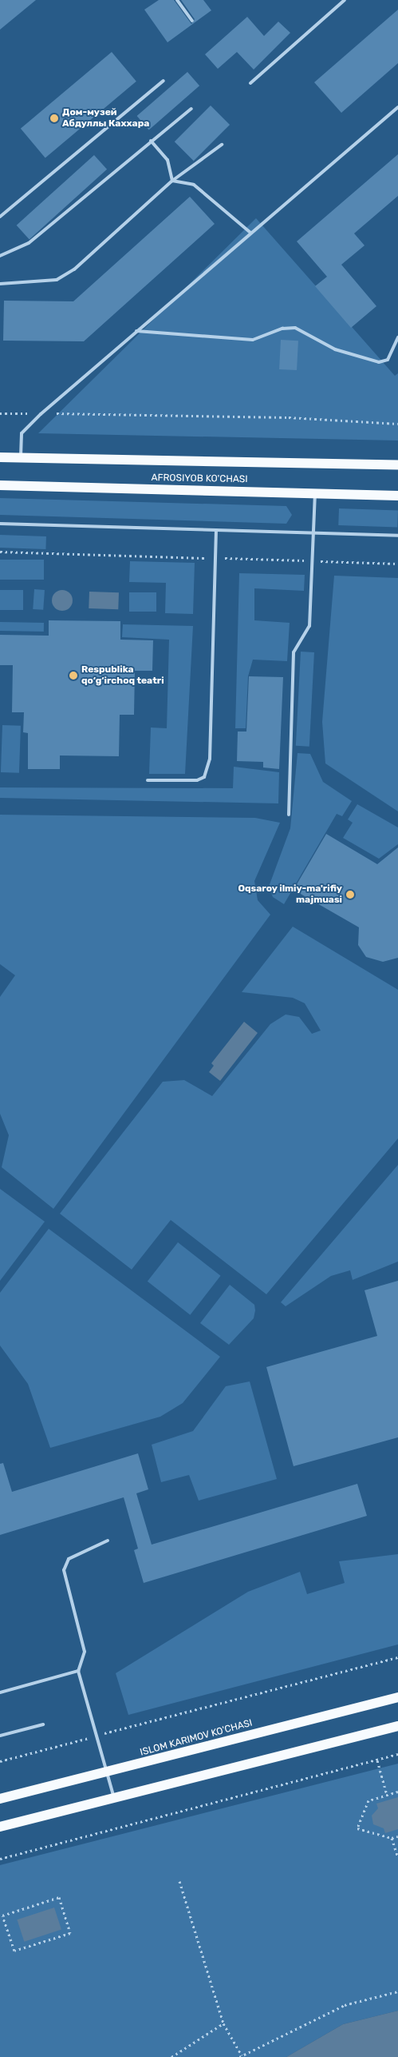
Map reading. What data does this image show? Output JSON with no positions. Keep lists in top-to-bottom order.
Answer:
{
  "streets": {
    "main road": ["AFROSIYOB KO'CHASI", "ISLOM KARIMOV KO'CHASI"]
  },
  "places": ["Дом-музей Абдуллы Каххара", "Respublika qo‘g‘irchoq teatri", "Oqsaroy ilmiy-ma'rifiy majmuasi"]
}
